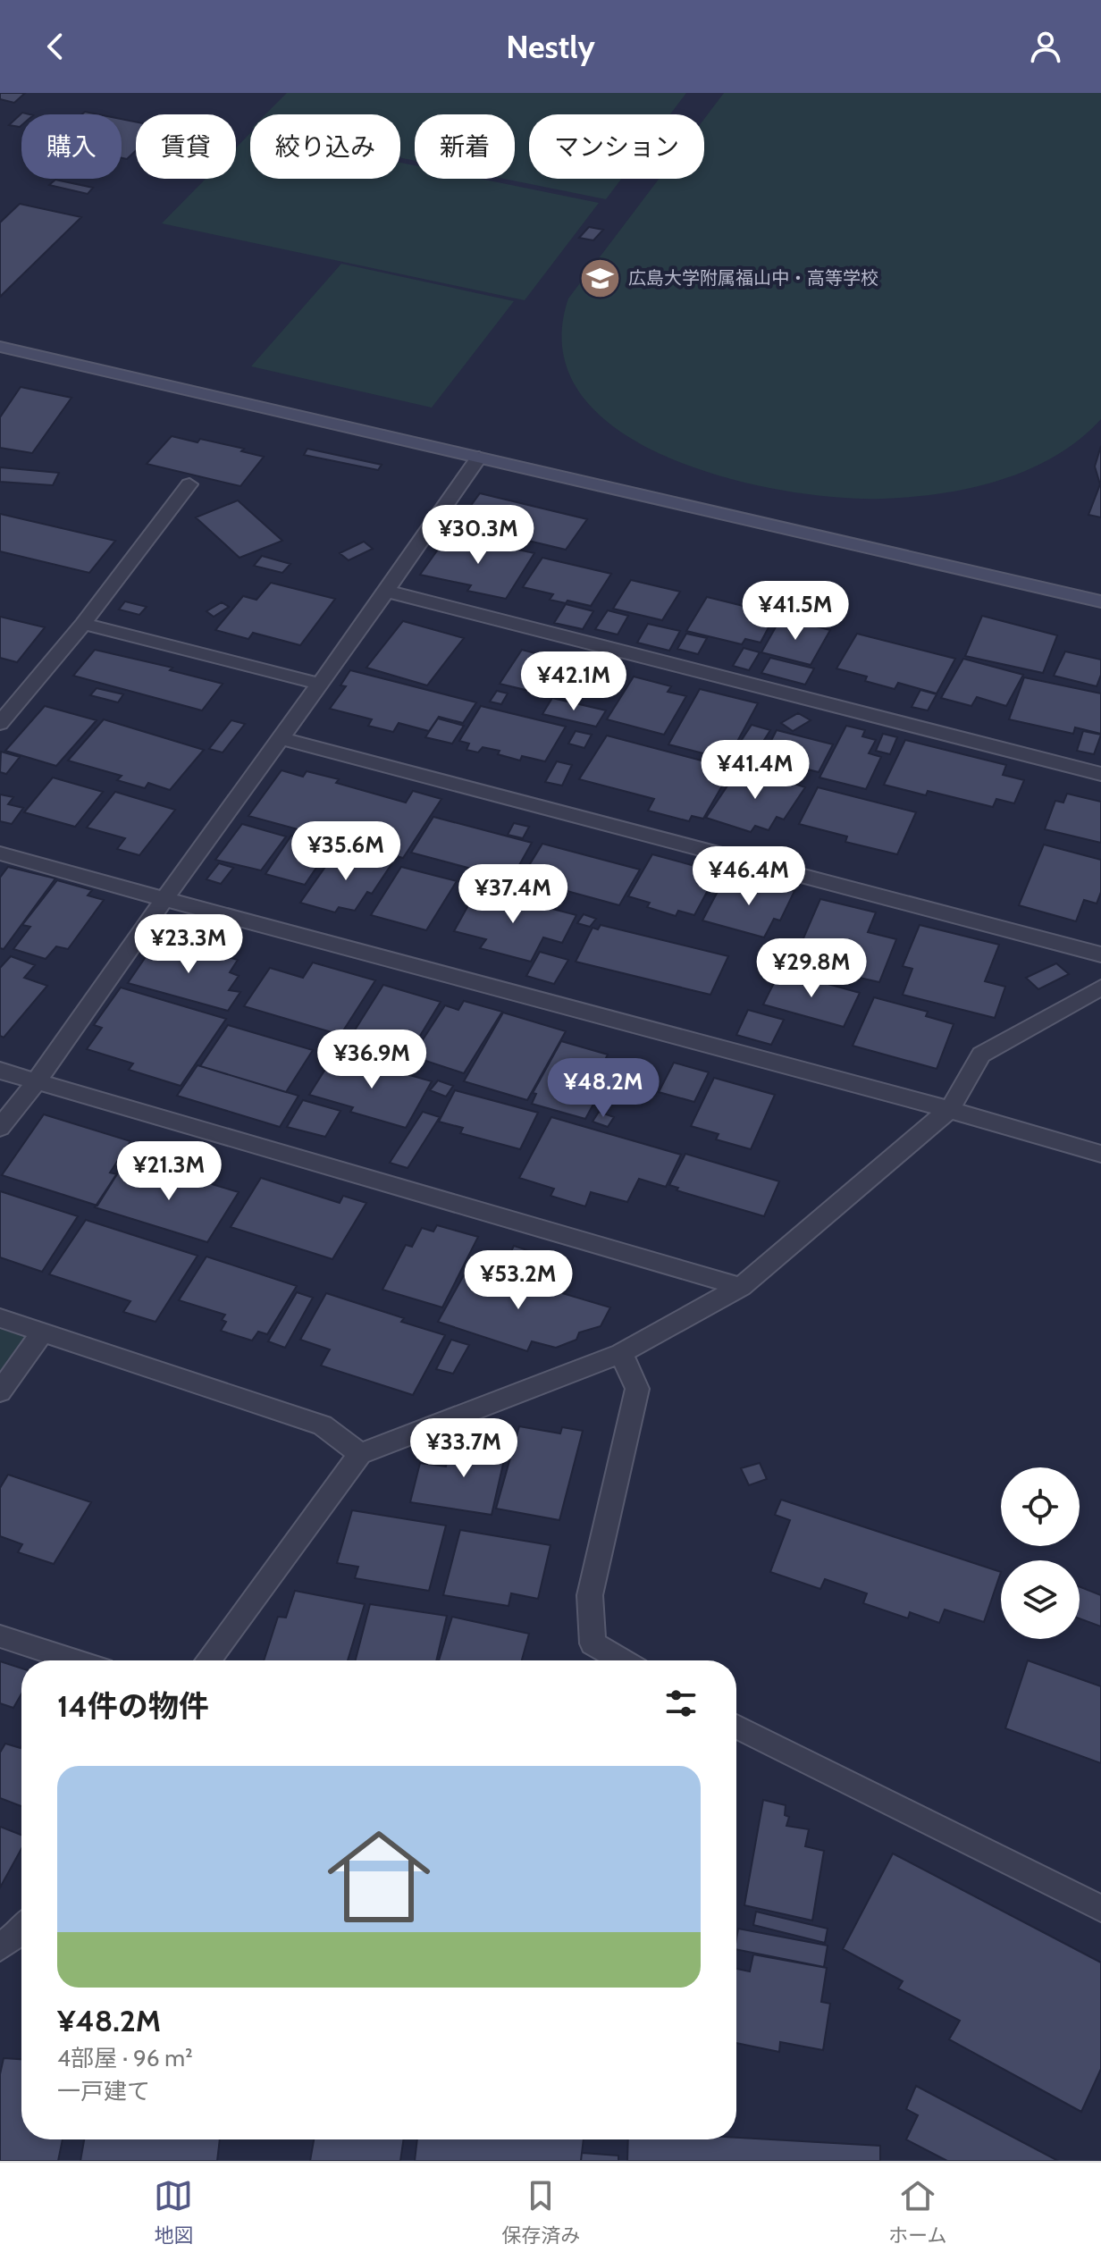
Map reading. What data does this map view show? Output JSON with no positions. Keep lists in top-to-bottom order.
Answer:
{
  "places": {
    "school or university": ["広島大学附属福山中・高等学校"]
  },
  "page": {
    "header": "Nestly",
    "chip": [
      "購入",
      "賃貸",
      "絞り込み",
      "新着",
      "マンション"
    ],
    "price": [
      "¥30.3M",
      "¥41.5M",
      "¥42.1M",
      "¥41.4M",
      "¥35.6M",
      "¥46.4M",
      "¥37.4M",
      "¥23.3M",
      "¥29.8M",
      "¥36.9M",
      "¥48.2M",
      "¥21.3M",
      "¥53.2M",
      "¥33.7M"
    ],
    "heading": "14件の物件",
    "list": [
      {
        "name": "¥48.2M",
        "note": "4部屋 · 96 m² · 一戸建て"
      }
    ],
    "tabs": ["地図", "保存済み", "ホーム"]
  }
}
